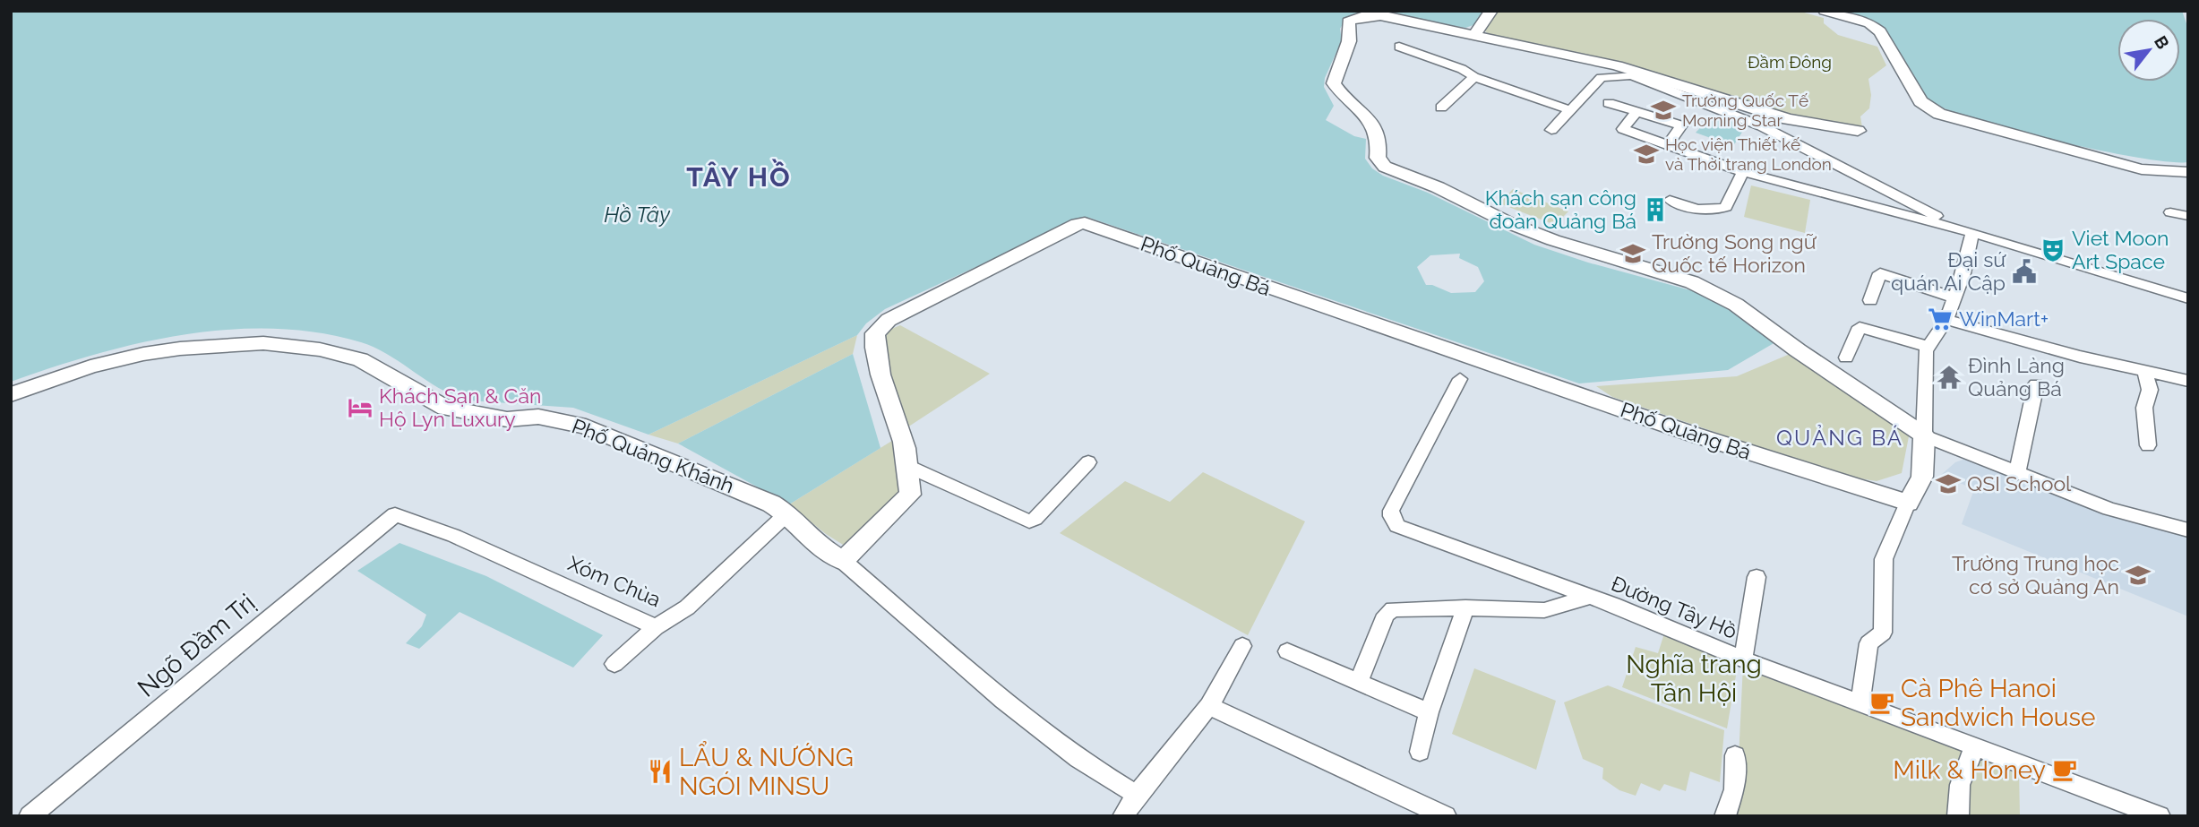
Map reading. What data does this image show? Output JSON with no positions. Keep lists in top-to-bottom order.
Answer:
{
  "streets": {
    "street": [
      "Phố Quảng Bá",
      "Phố Quảng Khánh",
      "Xóm Chùa",
      "Đường Tây Hồ",
      "Ngõ Đầm Trị"
    ]
  },
  "crossings": [
    ["Phố Quảng Bá", "Phố Quảng Khánh"],
    ["Phố Quảng Khánh", "Xóm Chùa"],
    ["Xóm Chùa", "Ngõ Đầm Trị"]
  ],
  "districts": ["TÂY HỒ", "QUẢNG BÁ"],
  "water": ["Hồ Tây"],
  "parks": ["Đầm Đông", "Nghĩa trang Tân Hội"],
  "places": {
    "school or university": [
      "Trường Quốc Tế Morning Star",
      "Học viện Thiết kế và Thời trang London",
      "Trường Song ngữ Quốc tế Horizon",
      "QSI School",
      "Trường Trung học cơ sở Quảng An"
    ],
    "building": ["Khách sạn công đoàn Quảng Bá"],
    "theatre": ["Viet Moon Art Space"],
    "public building": ["Đại sứ quán Ai Cập"],
    "supermarket": ["WinMart+"],
    "temple": ["Đình Làng Quảng Bá"],
    "hotel": ["Khách Sạn & Căn Hộ Lyn Luxury"],
    "cafe": ["Cà Phê Hanoi Sandwich House", "Milk & Honey"],
    "restaurant": ["LẨU & NƯỚNG NGÓI MINSU"]
  },
  "north": "top right"
}
